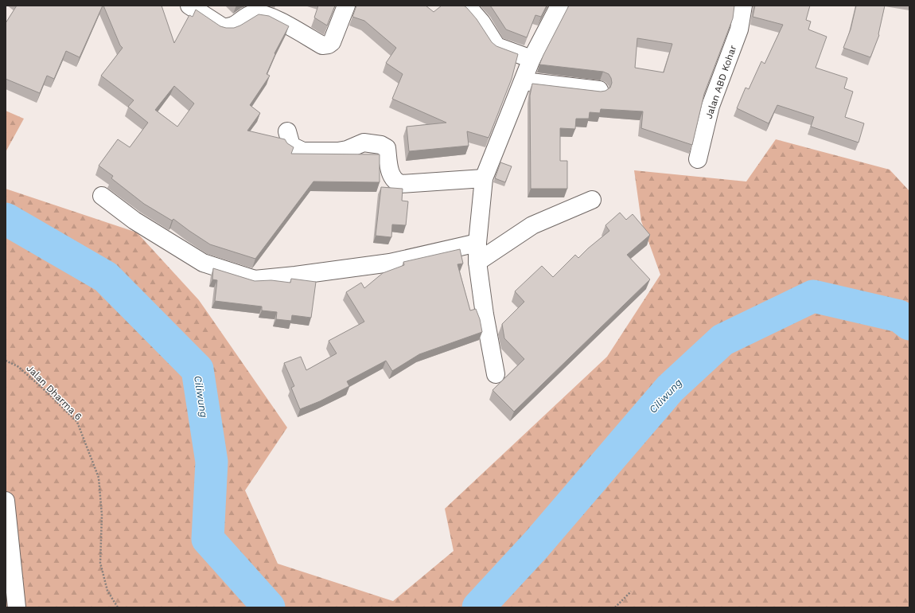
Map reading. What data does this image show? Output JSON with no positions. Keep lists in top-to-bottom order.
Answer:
{
  "streets": {
    "street": ["Jalan ABD Kohar"],
    "path": ["Jalan Dharma 6"]
  },
  "water": ["Ciliwung"]
}
